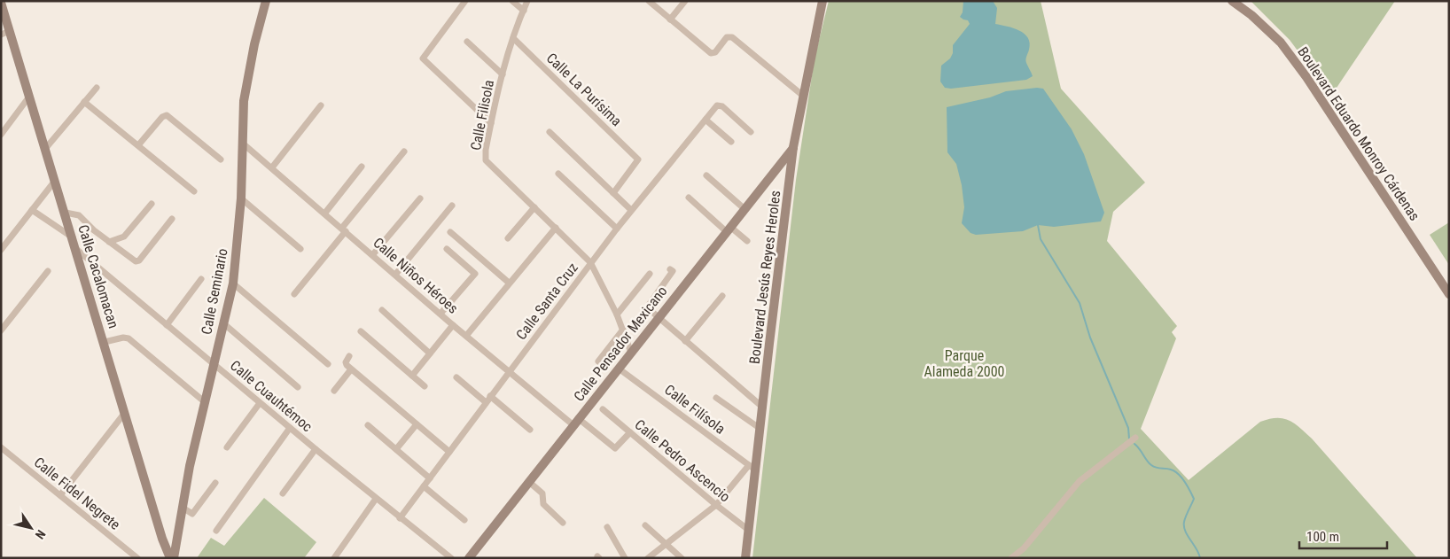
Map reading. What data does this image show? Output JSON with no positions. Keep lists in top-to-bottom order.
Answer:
{
  "streets": {
    "main road": [
      "Boulevard Eduardo Monroy Cárdenas",
      "Calle Cacalomacan",
      "Boulevard Jesús Reyes Heroles",
      "Calle Seminario",
      "Calle Pensador Mexicano"
    ],
    "street": [
      "Calle La Purísima",
      "Calle Filisola",
      "Calle Niños Héroes",
      "Calle Santa Cruz",
      "Calle Cuauhtémoc",
      "Calle Filísola",
      "Calle Pedro Ascencio",
      "Calle Fidel Negrete"
    ]
  },
  "crossings": [
    ["Calle La Purísima", "Calle Filisola"],
    ["Calle Filisola", "Calle Santa Cruz"],
    ["Calle Filisola", "Calle Pensador Mexicano"],
    ["Calle Niños Héroes", "Calle Seminario"],
    ["Calle Niños Héroes", "Calle Santa Cruz"],
    ["Calle Niños Héroes", "Calle Pensador Mexicano"],
    ["Calle Niños Héroes", "Calle Pedro Ascencio"],
    ["Calle Cacalomacan", "Calle Seminario"],
    ["Calle Cacalomacan", "Calle Cuauhtémoc"],
    ["Boulevard Jesús Reyes Heroles", "Calle Pensador Mexicano"],
    ["Boulevard Jesús Reyes Heroles", "Calle Filísola"],
    ["Boulevard Jesús Reyes Heroles", "Calle Pedro Ascencio"],
    ["Calle Seminario", "Calle Cuauhtémoc"],
    ["Calle Santa Cruz", "Calle Cuauhtémoc"],
    ["Calle Pensador Mexicano", "Calle Filísola"]
  ],
  "parks": ["Parque Alameda 2000"],
  "scale_bar": "100 m",
  "north": "bottom right"
}
